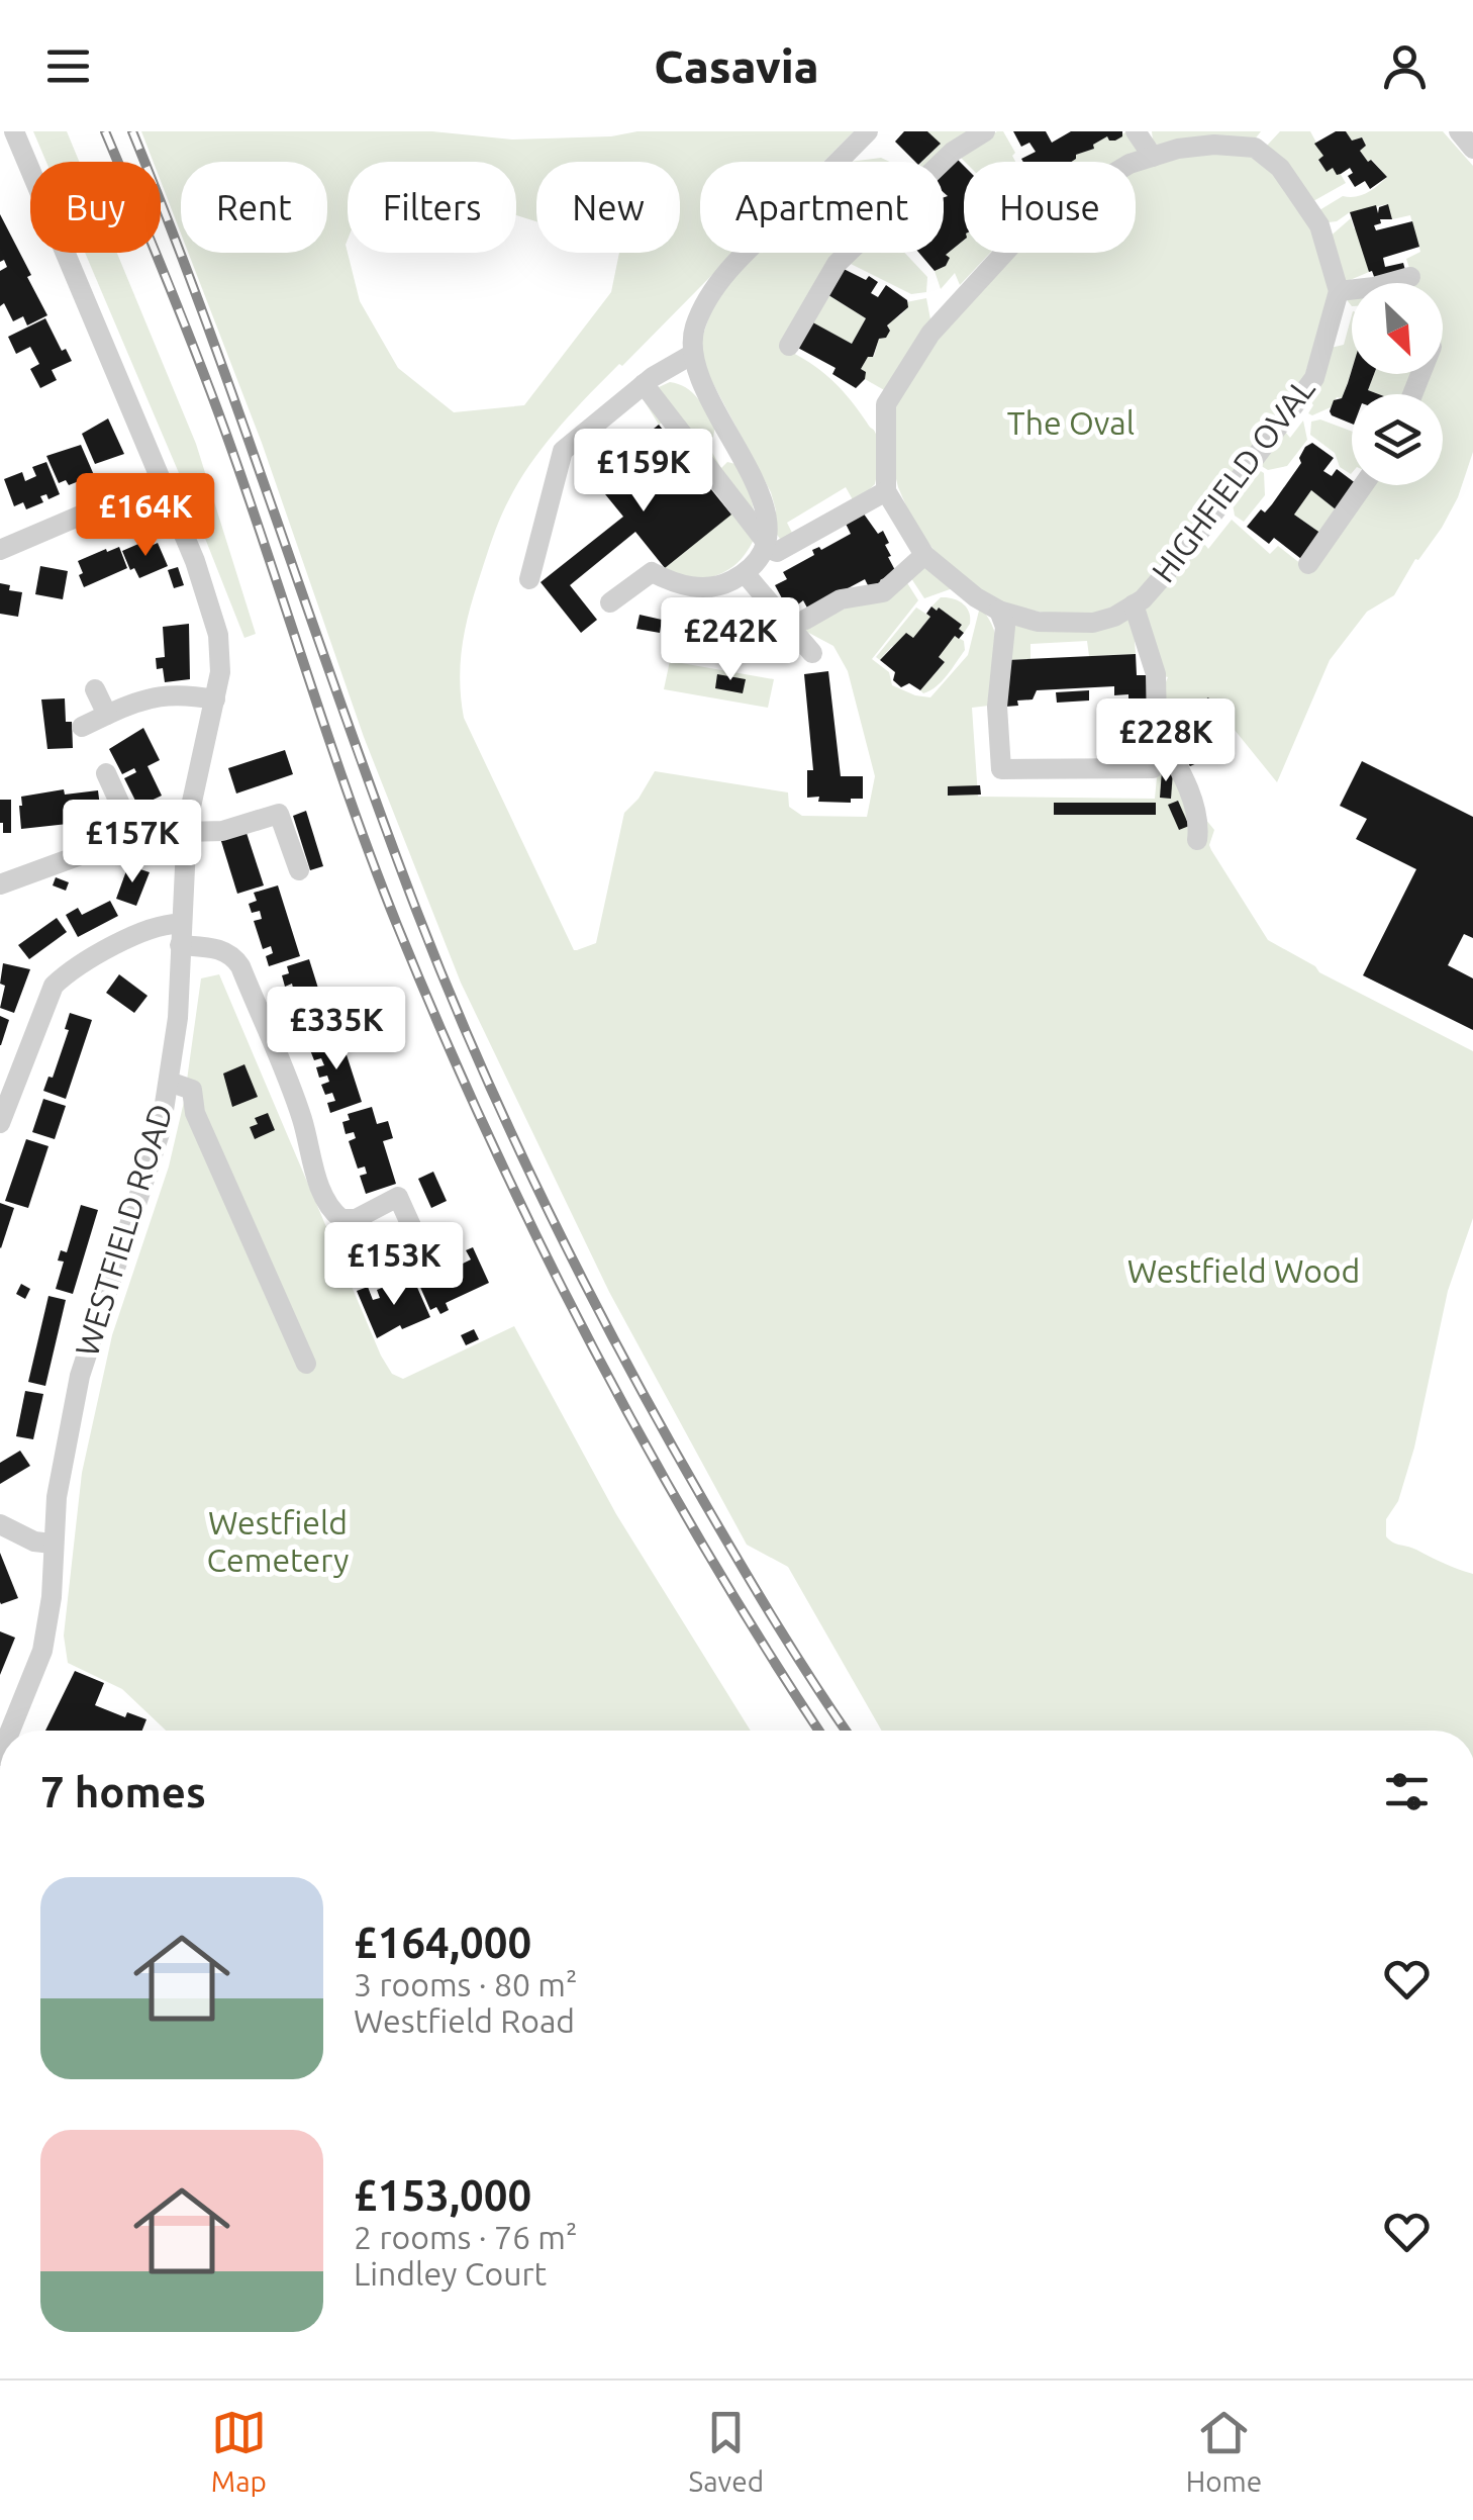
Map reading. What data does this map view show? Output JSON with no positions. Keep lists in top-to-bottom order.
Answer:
{
  "streets": {
    "street": ["HIGHFIELD OVAL", "WESTFIELD ROAD"]
  },
  "parks": ["The Oval", "Westfield Wood", "Westfield Cemetery"],
  "north": "bottom right",
  "page": {
    "header": "Casavia",
    "chip": [
      "Buy",
      "Rent",
      "Filters",
      "New",
      "Apartment",
      "House"
    ],
    "price": [
      "£159K",
      "£164K",
      "£242K",
      "£228K",
      "£157K",
      "£335K",
      "£153K"
    ],
    "heading": "7 homes",
    "list": [
      {
        "name": "£164,000",
        "note": "3 rooms · 80 m² · Westfield Road"
      },
      {
        "name": "£153,000",
        "note": "2 rooms · 76 m² · Lindley Court"
      }
    ],
    "tabs": ["Map", "Saved", "Home"]
  }
}
